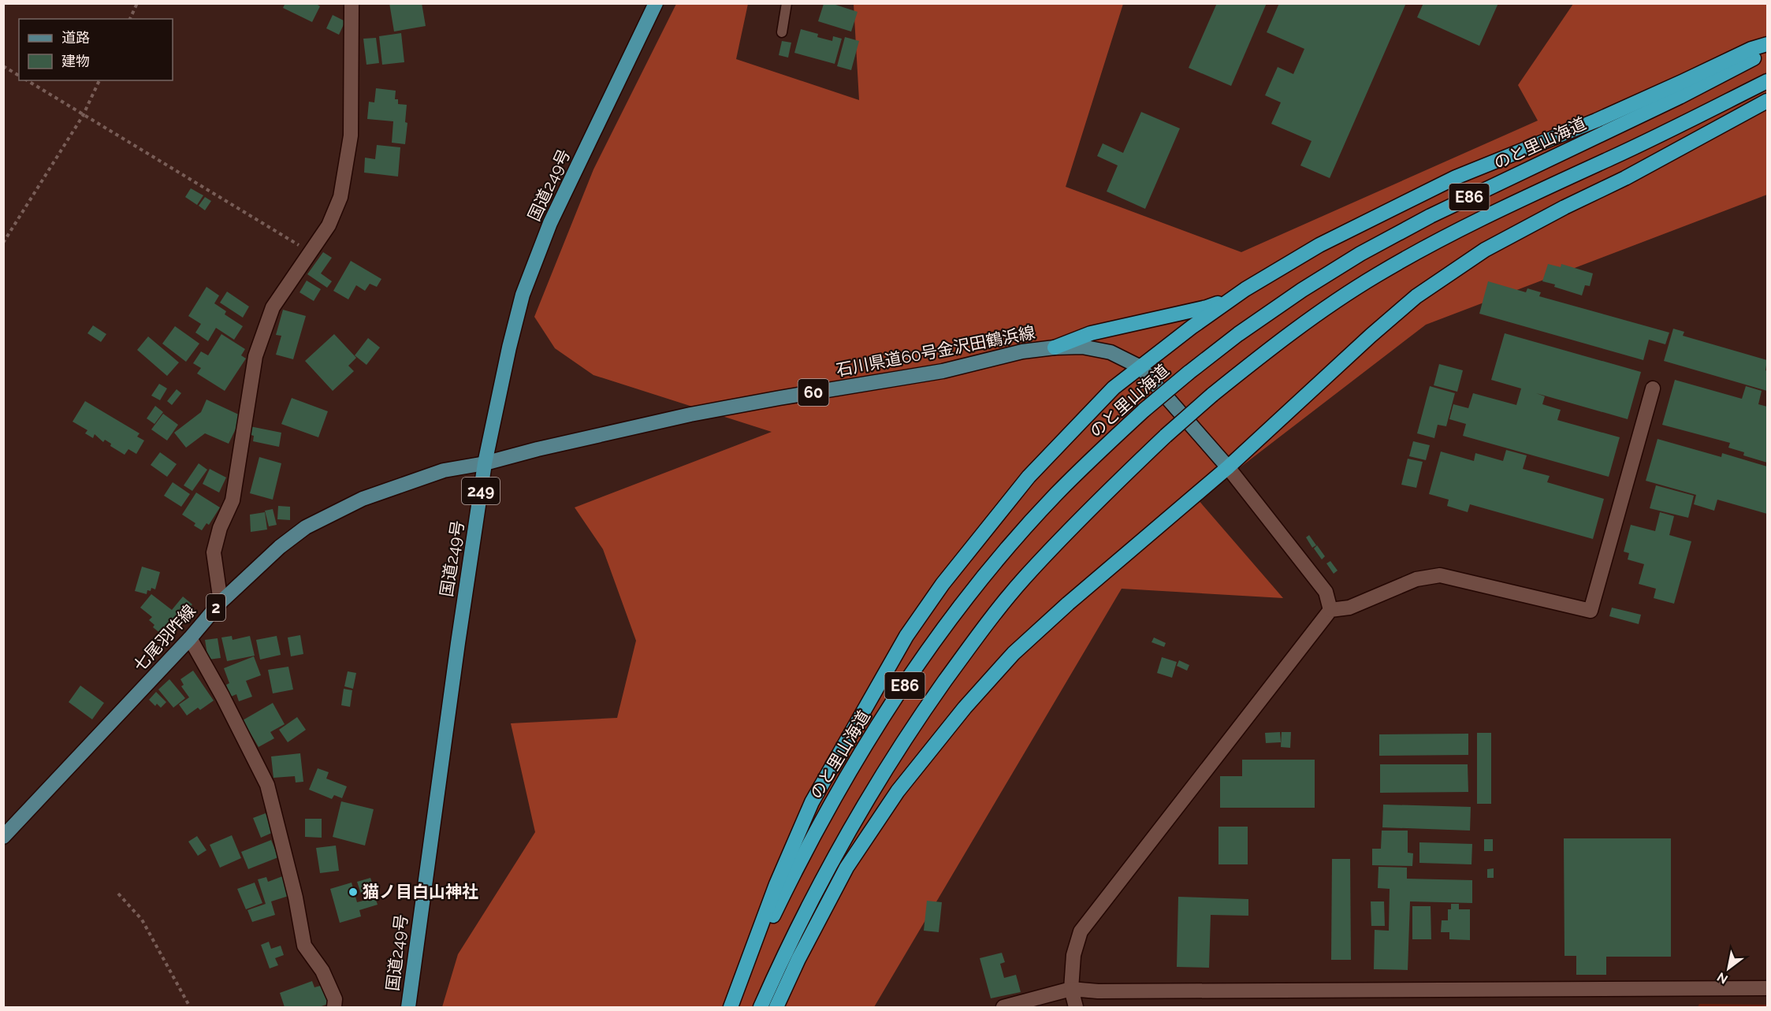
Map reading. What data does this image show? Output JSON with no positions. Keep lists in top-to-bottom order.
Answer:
{
  "streets": {
    "highway": [
      "のと里山海道",
      "国道249号",
      "E86",
      "249"
    ],
    "main road": [
      "石川県道60号金沢田鶴浜線",
      "60",
      "2",
      "七尾羽咋線"
    ]
  },
  "crossings": [
    ["国道249号", "石川県道60号金沢田鶴浜線"],
    ["国道249号", "七尾羽咋線"],
    ["石川県道60号金沢田鶴浜線", "60"],
    ["石川県道60号金沢田鶴浜線", "七尾羽咋線"]
  ],
  "places": ["猫ノ目白山神社"],
  "legend": ["道路", "建物"],
  "north": "bottom left"
}
